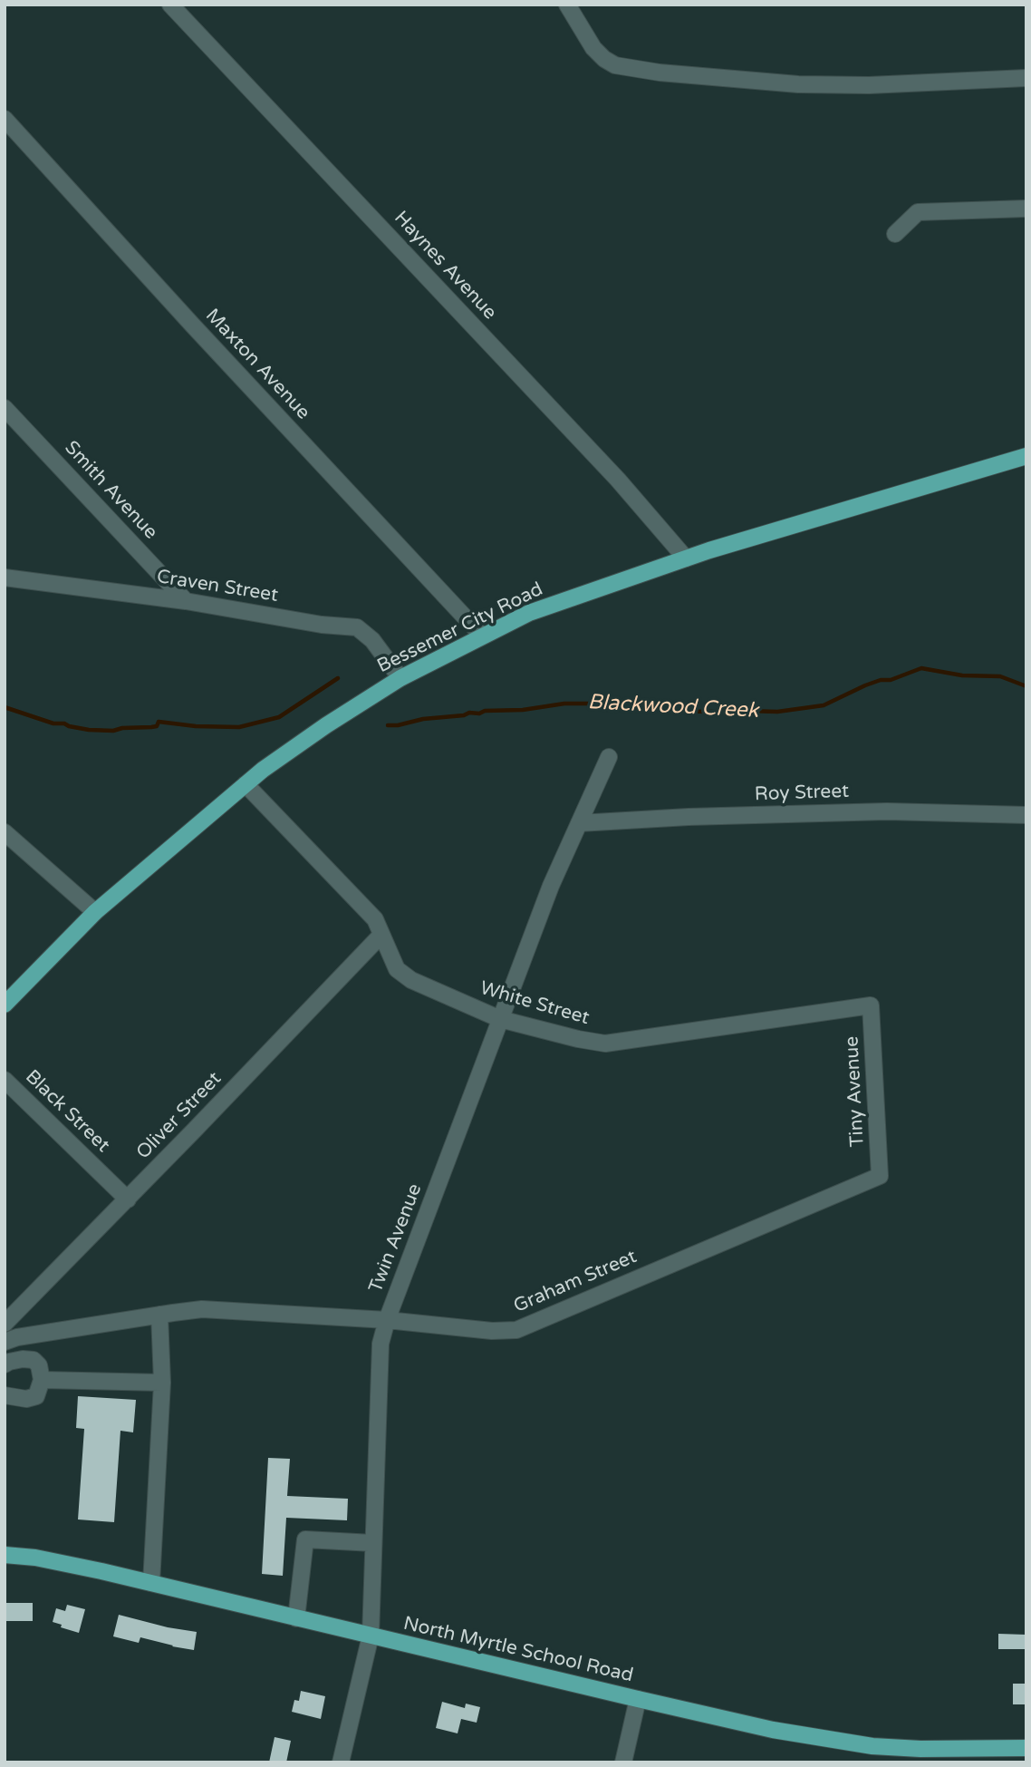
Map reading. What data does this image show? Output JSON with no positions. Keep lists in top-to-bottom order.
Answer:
{
  "streets": {
    "main road": ["Bessemer City Road", "North Myrtle School Road"],
    "street": [
      "Haynes Avenue",
      "Maxton Avenue",
      "Smith Avenue",
      "Craven Street",
      "Roy Street",
      "White Street",
      "Tiny Avenue",
      "Black Street",
      "Oliver Street",
      "Twin Avenue",
      "Graham Street"
    ]
  },
  "crossings": [
    ["Haynes Avenue", "Bessemer City Road"],
    ["Maxton Avenue", "Bessemer City Road"],
    ["Smith Avenue", "Craven Street"],
    ["Craven Street", "Bessemer City Road"],
    ["Bessemer City Road", "White Street"],
    ["Roy Street", "Twin Avenue"],
    ["White Street", "Tiny Avenue"],
    ["White Street", "Oliver Street"],
    ["White Street", "Twin Avenue"],
    ["Tiny Avenue", "Graham Street"],
    ["Black Street", "Oliver Street"],
    ["Twin Avenue", "Graham Street"],
    ["Twin Avenue", "North Myrtle School Road"]
  ],
  "water": ["Blackwood Creek"]
}
